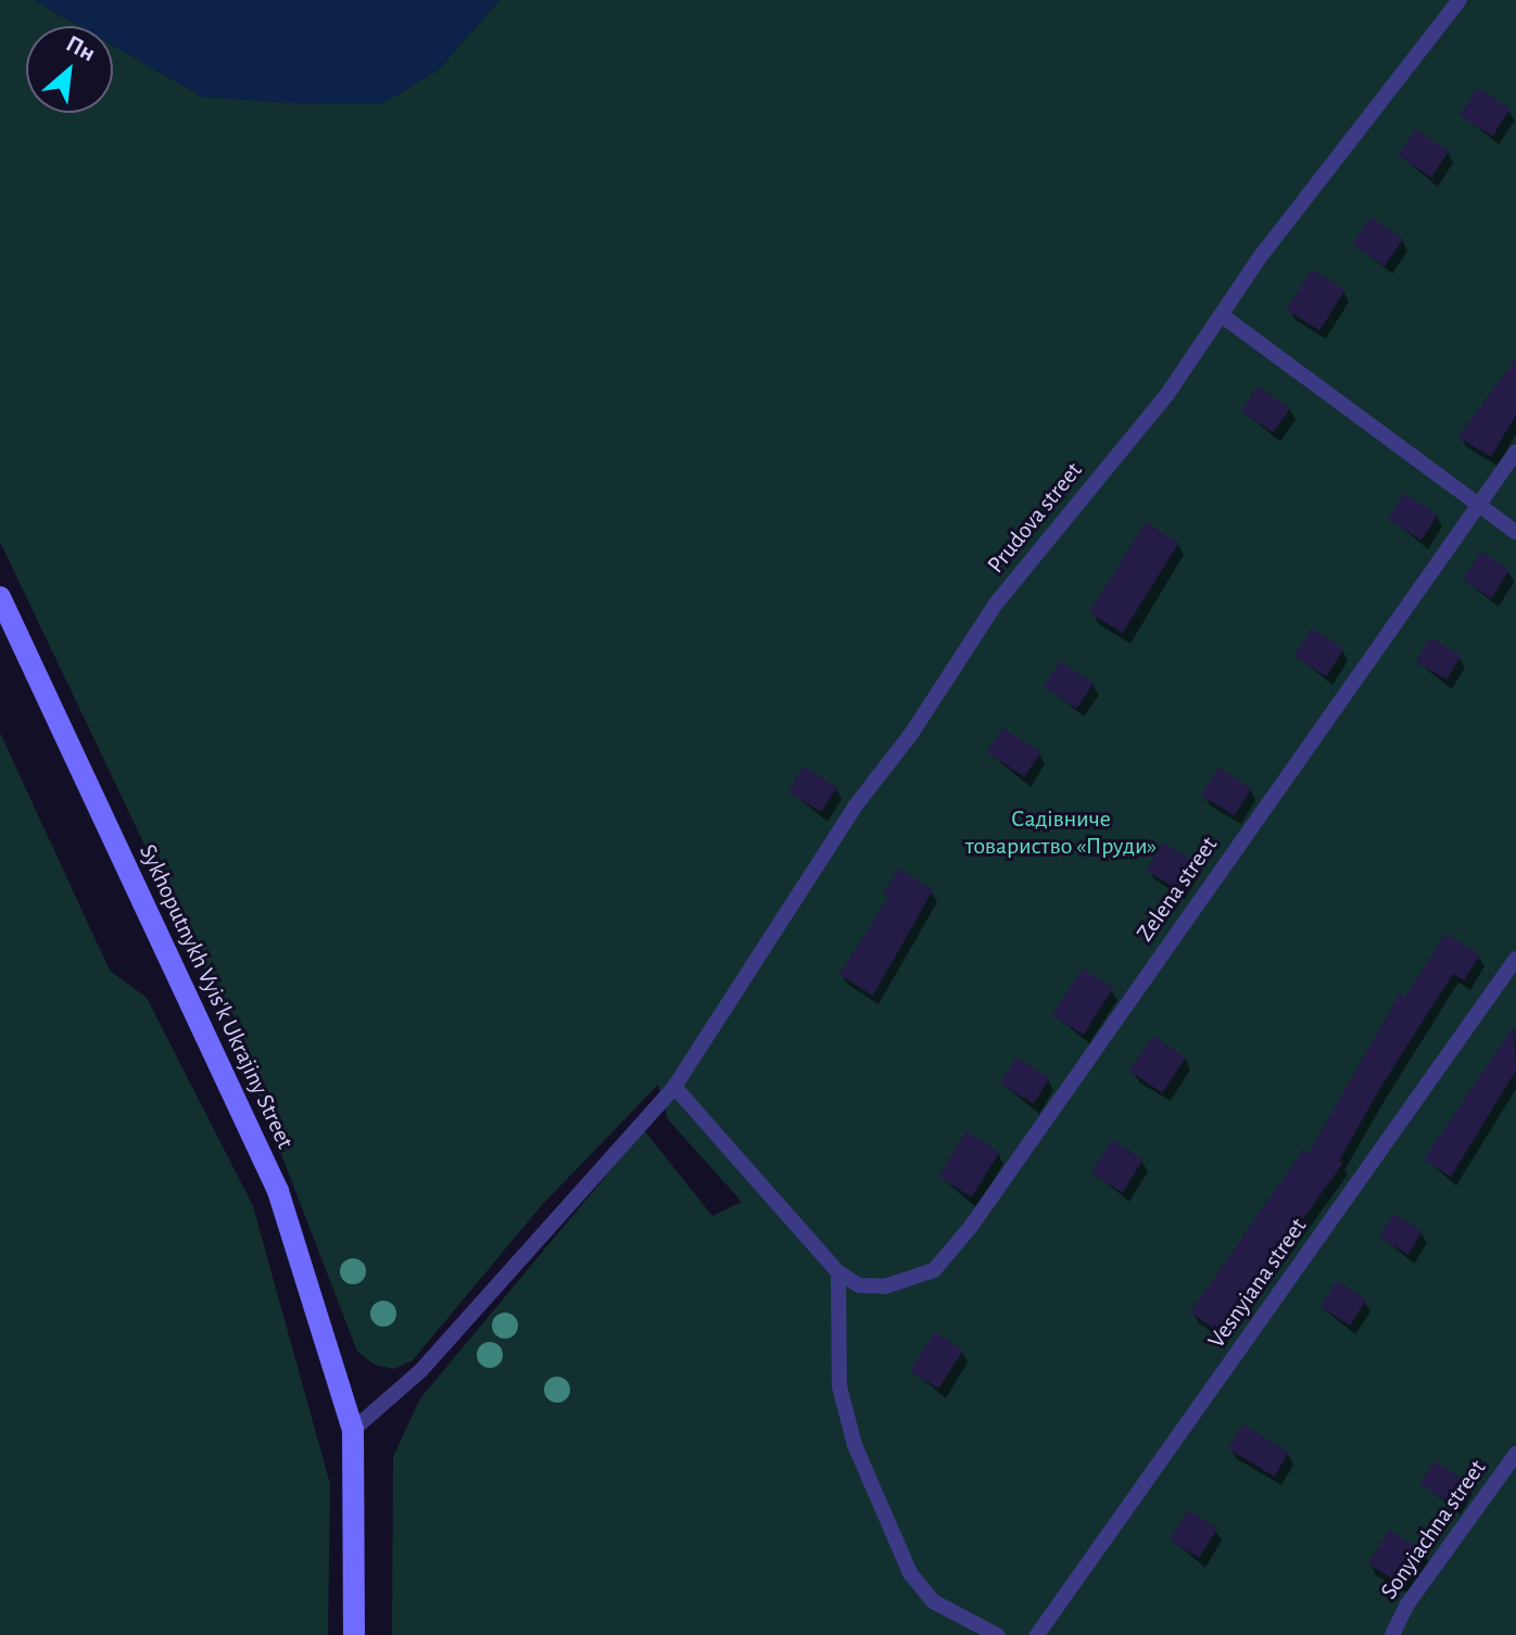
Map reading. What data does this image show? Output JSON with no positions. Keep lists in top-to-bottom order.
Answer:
{
  "streets": {
    "street": ["Sykhoputnykh Vyis'k Ukrajiny Street"],
    "lane": [
      "Prudova street",
      "Zelena street",
      "Vesnyiana street",
      "Sonyiachna street"
    ]
  },
  "crossings": [
    ["Prudova street", "Sykhoputnykh Vyis'k Ukrajiny Street"]
  ],
  "parks": ["Садівниче товариство «Пруди»"],
  "north": "top right"
}
